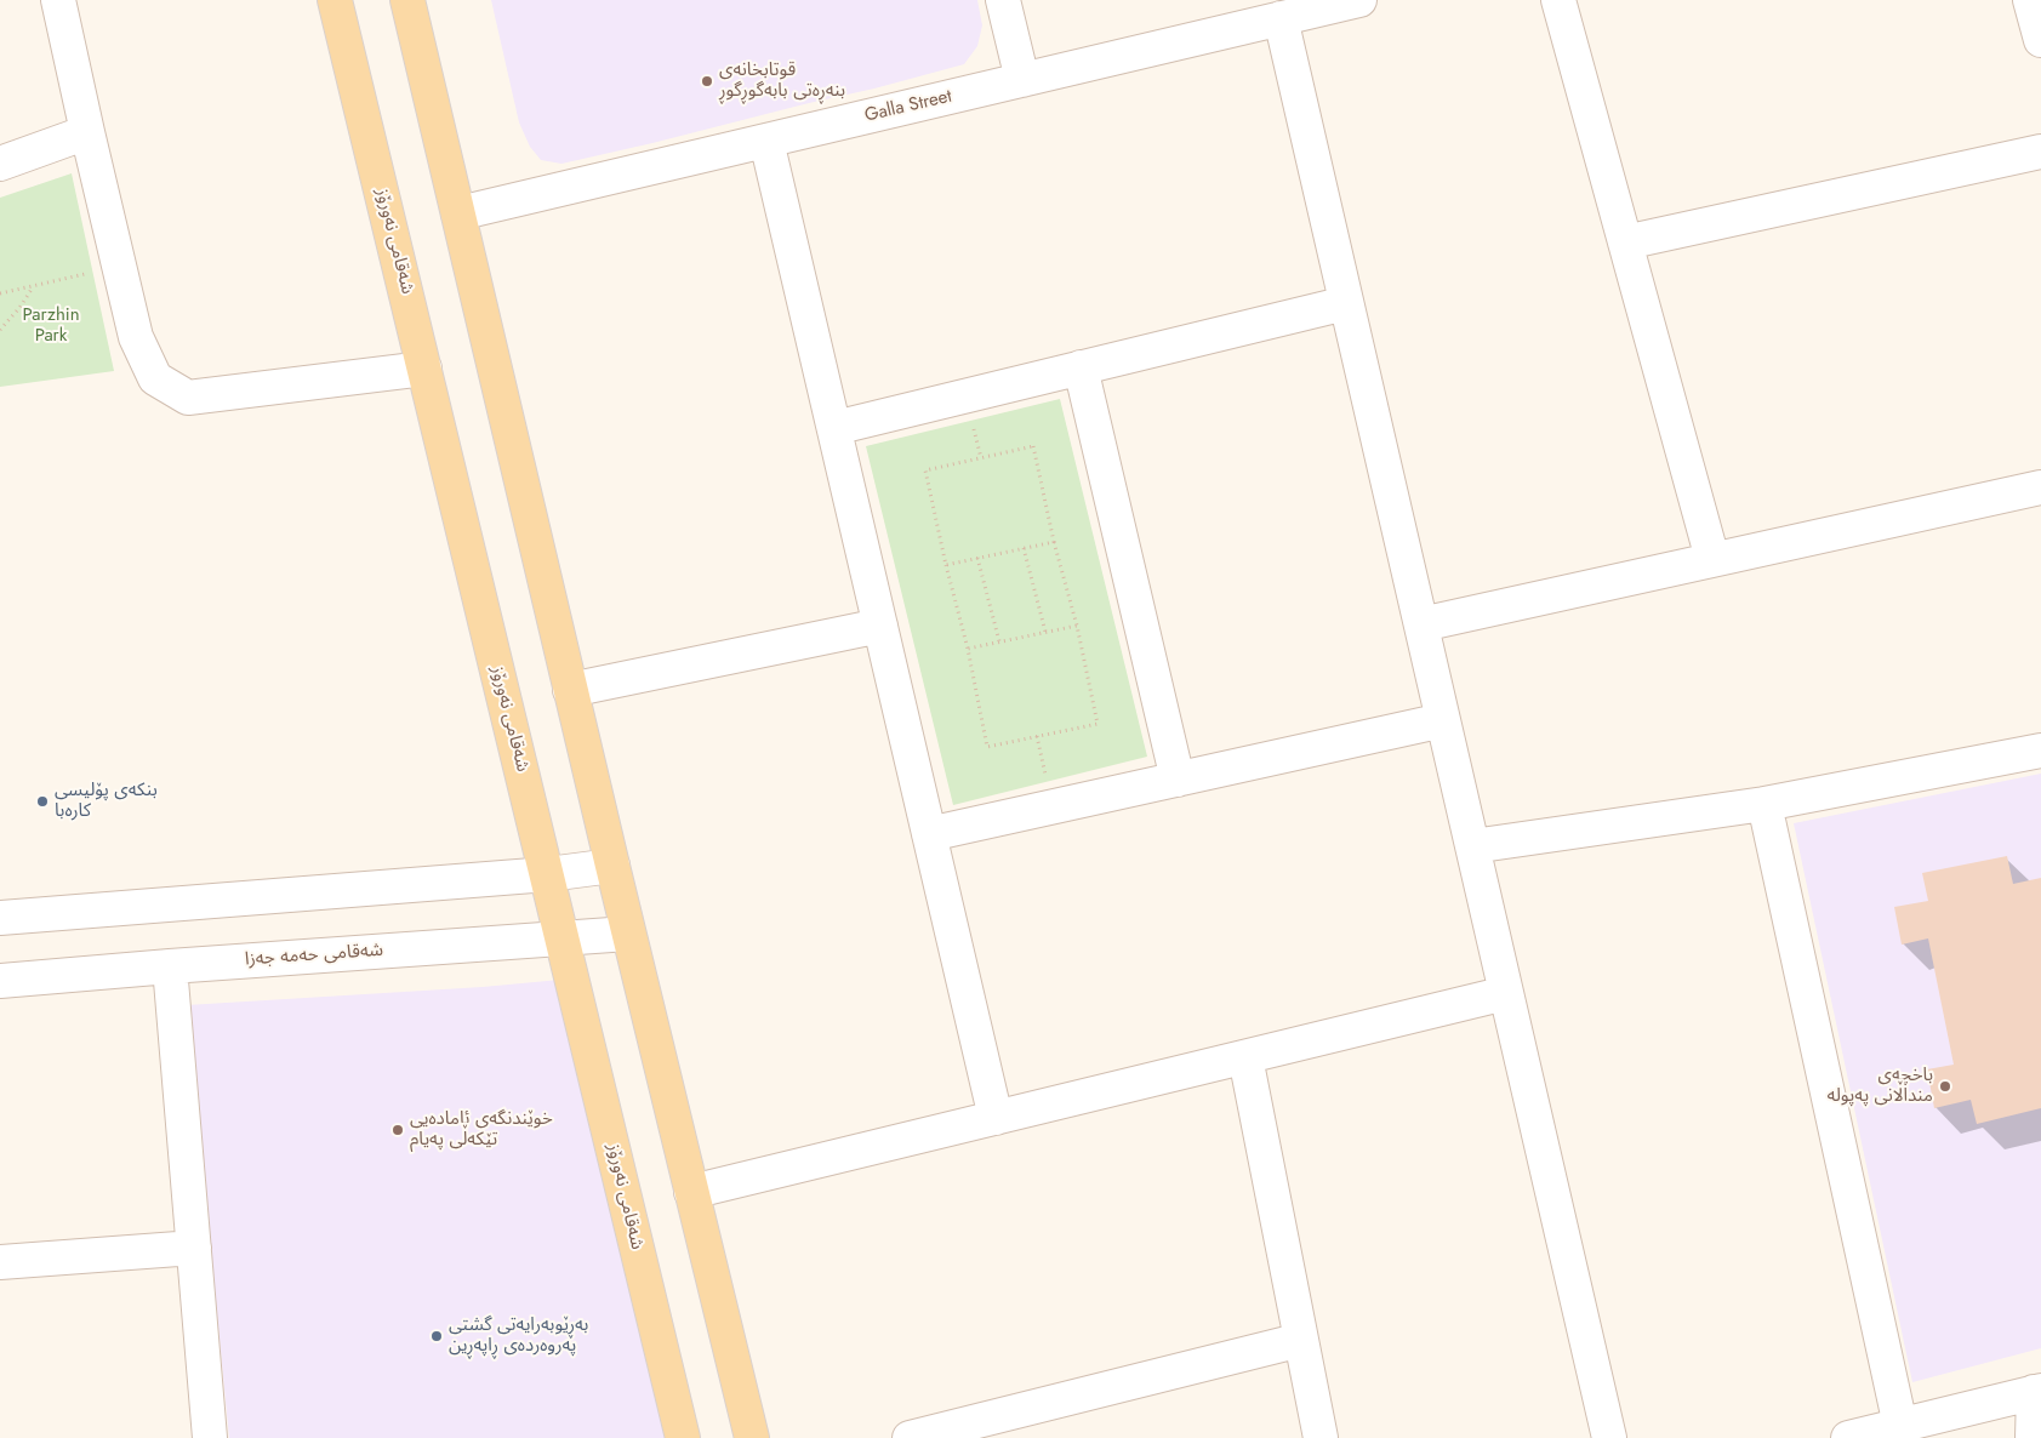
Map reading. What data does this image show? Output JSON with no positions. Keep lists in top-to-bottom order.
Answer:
{
  "streets": {
    "main road": ["شەقامی نەورۆز"],
    "street": ["Galla Street", "شەقامی حەمە جەزا"]
  },
  "crossings": [
    ["شەقامی نەورۆز", "شەقامی حەمە جەزا"]
  ],
  "parks": ["Parzhin Park"],
  "places": [
    "قوتابخانەی بنەڕەتی بابەگوڕگوڕ",
    "بنکەی پۆلیسی کارەبا",
    "باخچەی منداڵانی پەپولە",
    "خوێندنگەی ئامادەیی تێکەڵی پەیام",
    "بەڕێوبەرایەتی گشتی پەروەردەی ڕاپەڕین"
  ]
}
